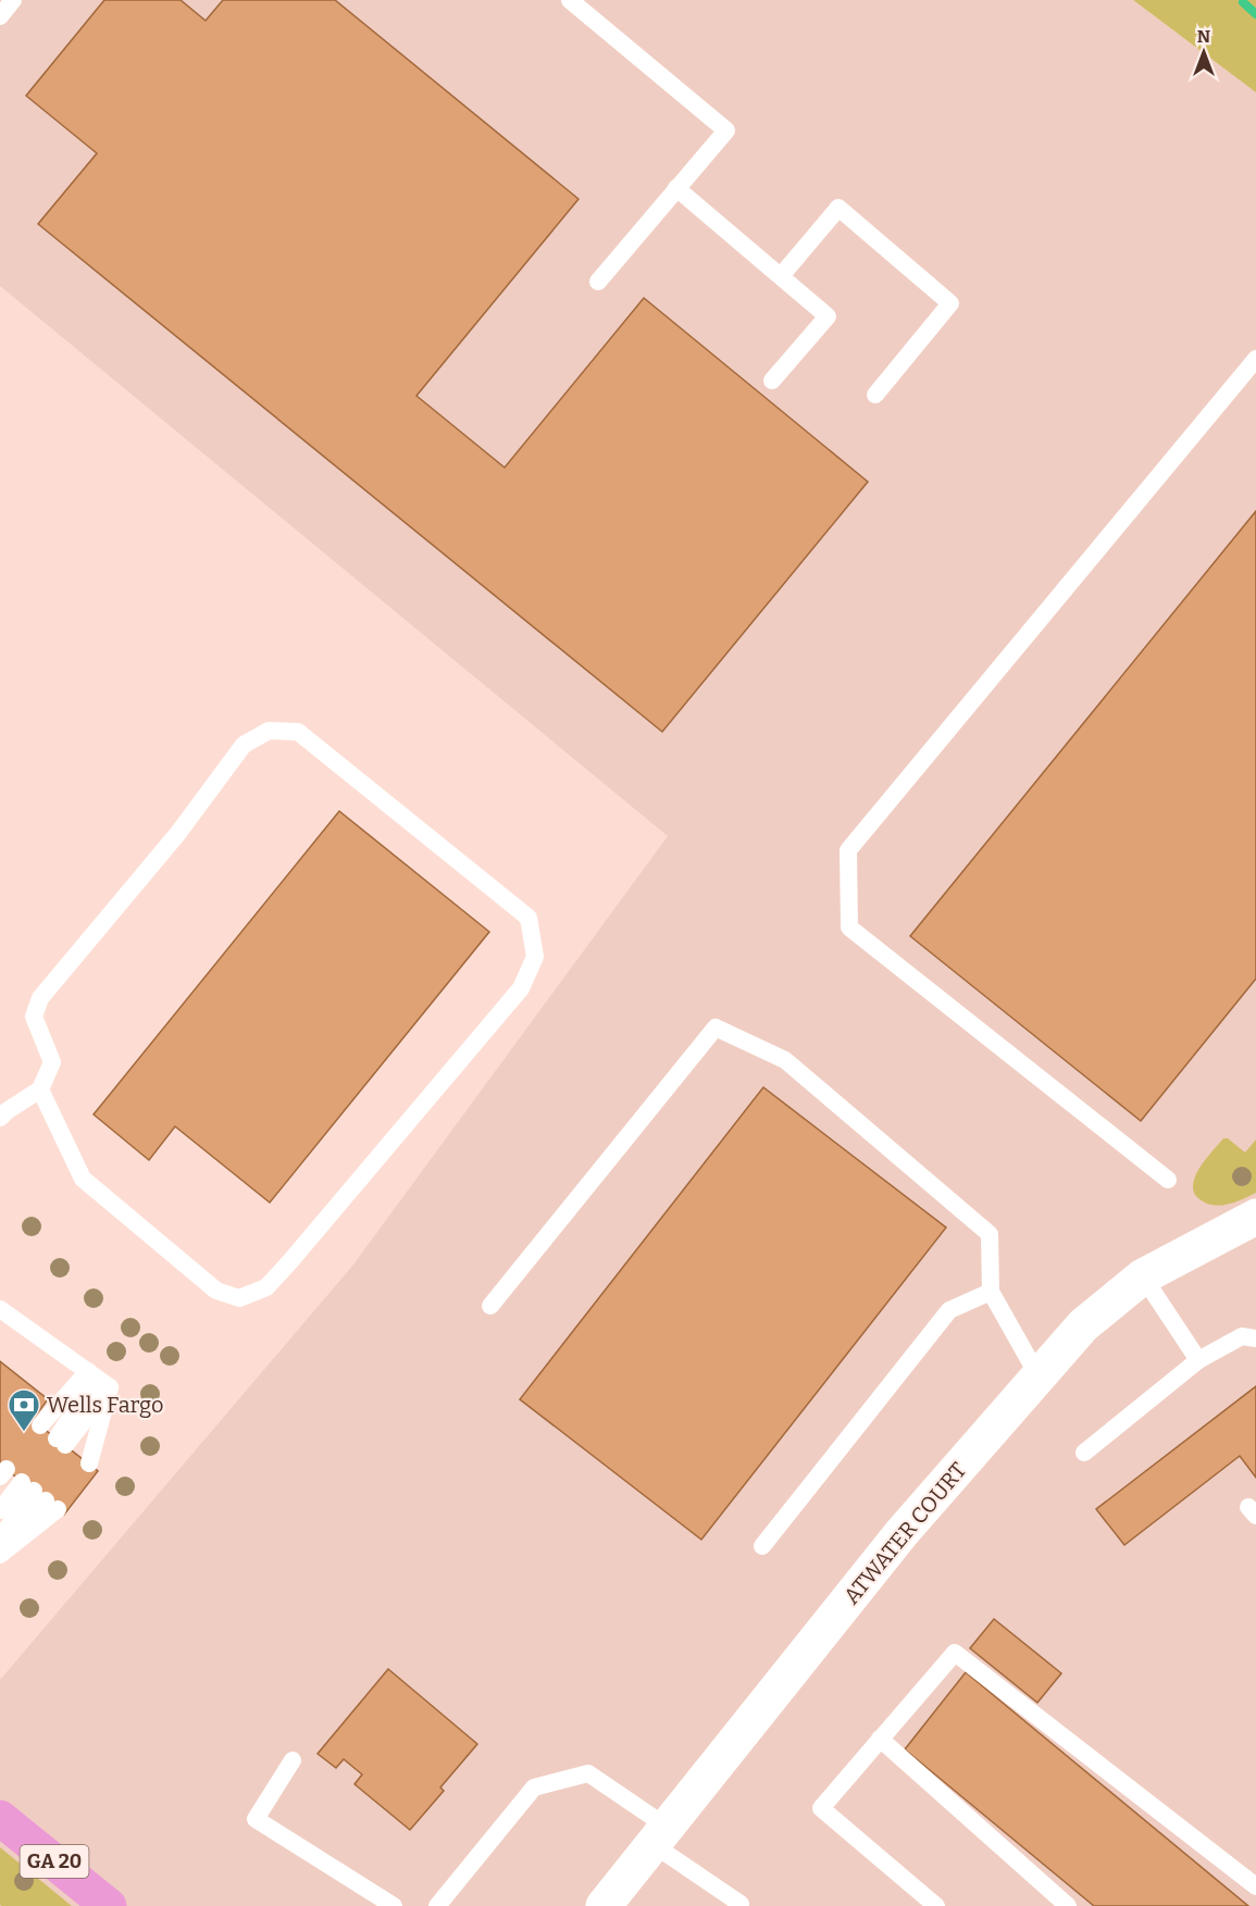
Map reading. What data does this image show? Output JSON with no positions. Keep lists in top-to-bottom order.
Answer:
{
  "streets": {
    "highway": ["GA 20"],
    "street": ["ATWATER COURT"]
  },
  "places": {
    "bank": ["Wells Fargo"]
  },
  "north": "top"
}
